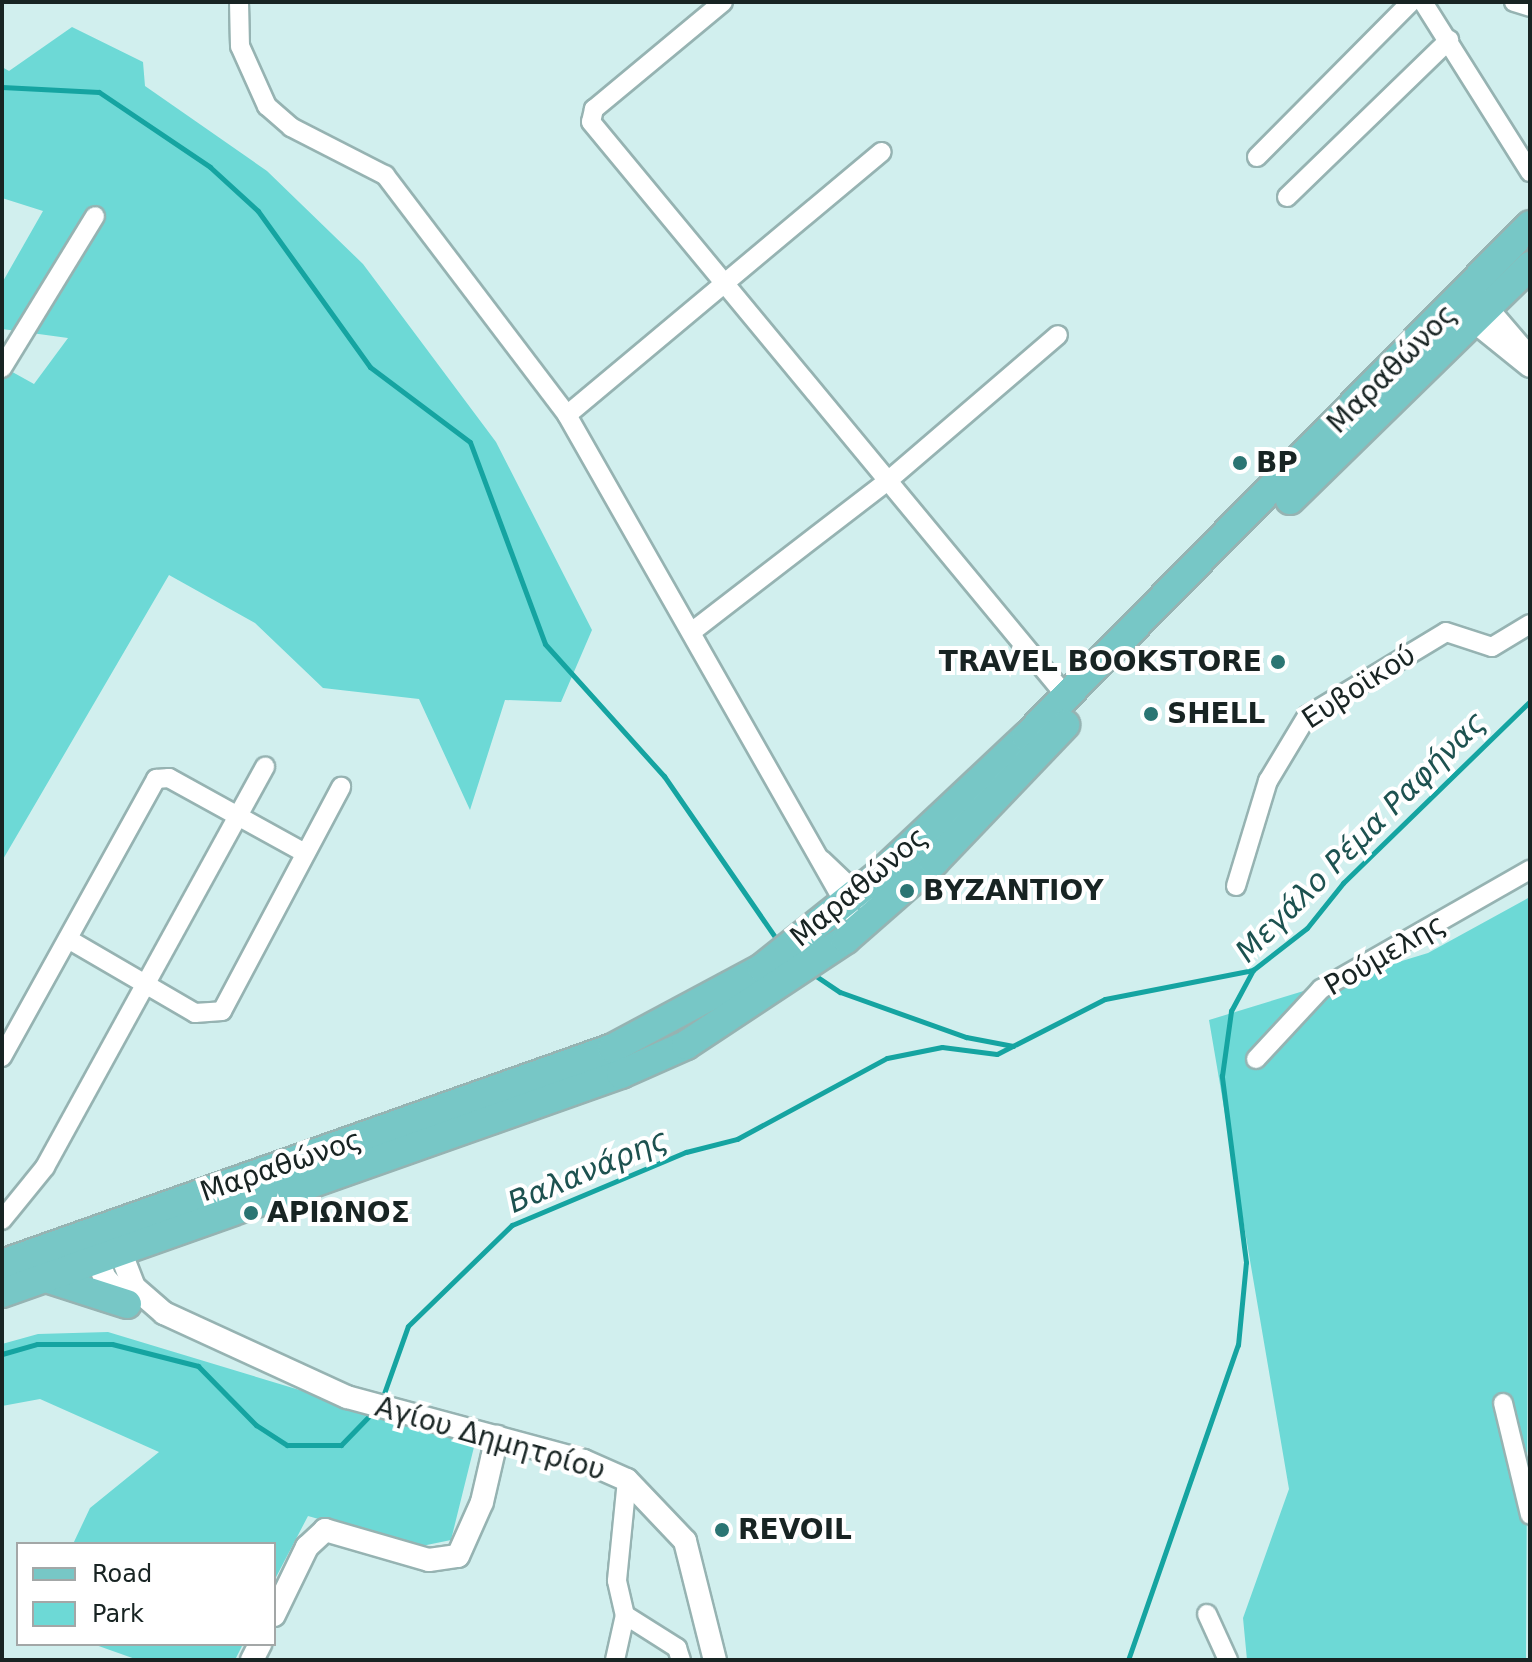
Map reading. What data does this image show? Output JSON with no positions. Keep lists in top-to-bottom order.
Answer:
{
  "streets": {
    "main road": ["Μαραθώνος"],
    "street": ["Ευβοϊκού", "Ρούμελης", "Αγίου Δημητρίου"]
  },
  "crossings": [
    ["Μαραθώνος", "Αγίου Δημητρίου"]
  ],
  "water": ["Μεγάλο Ρέμα Ραφήνας", "Βαλανάρης"],
  "places": [
    "BP",
    "TRAVEL BOOKSTORE",
    "SHELL",
    "ΒΥΖΑΝΤΙΟΥ",
    "ΑΡΙΩΝΟΣ",
    "REVOIL"
  ],
  "legend": ["Road", "Park"]
}
